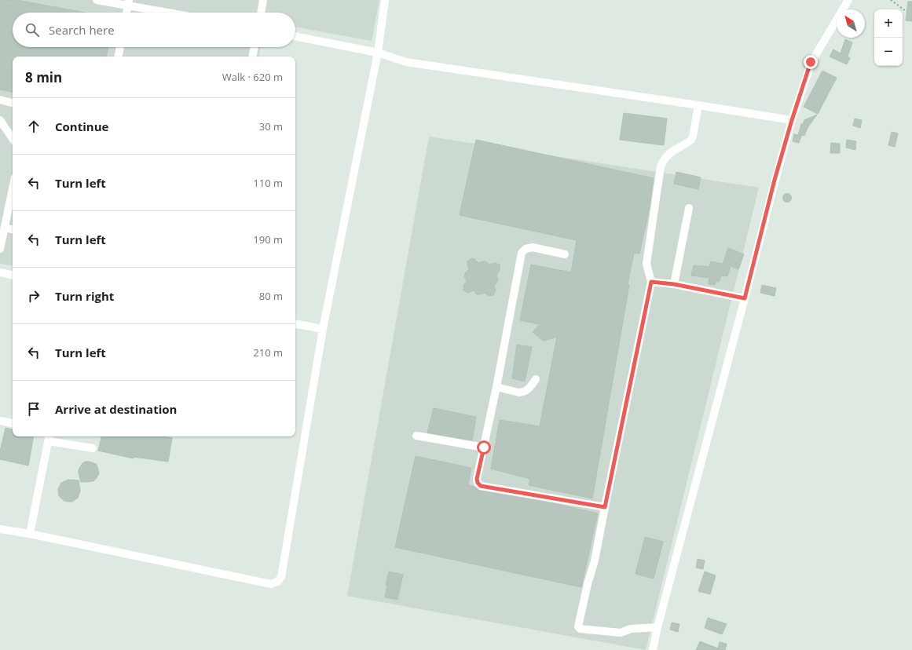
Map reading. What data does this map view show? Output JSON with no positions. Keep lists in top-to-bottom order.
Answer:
{
  "north": "top left",
  "page": {
    "map_buttons": ["+", "−"],
    "search": "Search here",
    "heading": ["8 min", "Walk · 620 m"],
    "list": [
      ["Continue", "30 m"],
      ["Turn left", "110 m"],
      ["Turn left", "190 m"],
      ["Turn right", "80 m"],
      ["Turn left", "210 m"],
      "Arrive at destination"
    ]
  }
}
